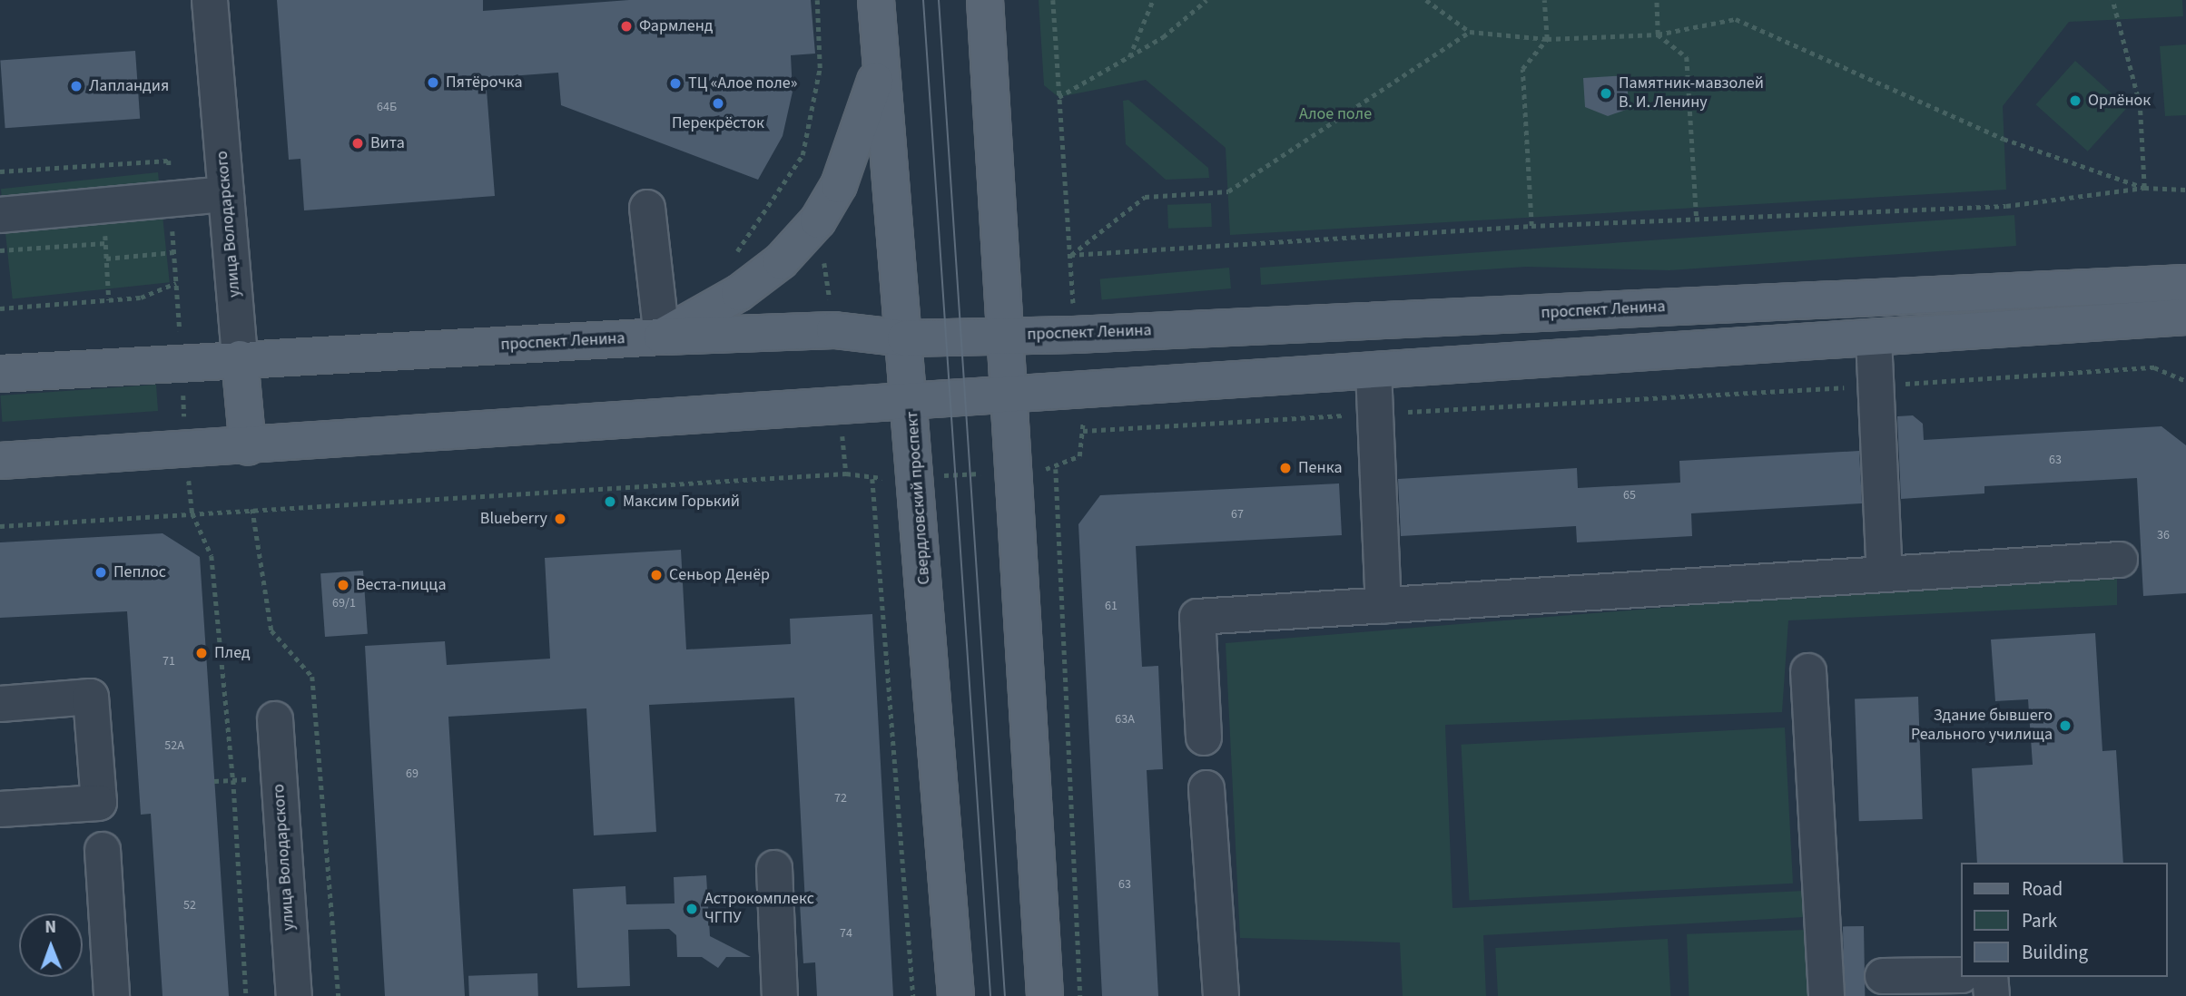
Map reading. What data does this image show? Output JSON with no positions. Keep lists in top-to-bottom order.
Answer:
{
  "streets": {
    "main road": ["улица Володарского", "проспект Ленина", "Свердловский проспект"]
  },
  "crossings": [
    ["улица Володарского", "проспект Ленина"],
    ["проспект Ленина", "Свердловский проспект"]
  ],
  "parks": ["Алое поле"],
  "places": [
    "Фармленд",
    "Пятёрочка",
    "ТЦ «Алое поле»",
    "Лапландия",
    "Памятник-мавзолей В. И. Ленину",
    "Орлёнок",
    "Перекрёсток",
    "Вита",
    "Пенка",
    "Максим Горький",
    "Blueberry",
    "Пеплос",
    "Сеньор Денёр",
    "Веста-пицца",
    "Плед",
    "Здание бывшего Реального училища",
    "Астрокомплекс ЧГПУ"
  ],
  "house_numbers": [
    "64Б",
    "63",
    "65",
    "67",
    "36",
    "69/1",
    "61",
    "71",
    "63А",
    "52А",
    "69",
    "72",
    "63",
    "52",
    "74"
  ],
  "legend": ["Road", "Park", "Building"],
  "north": "top"
}
